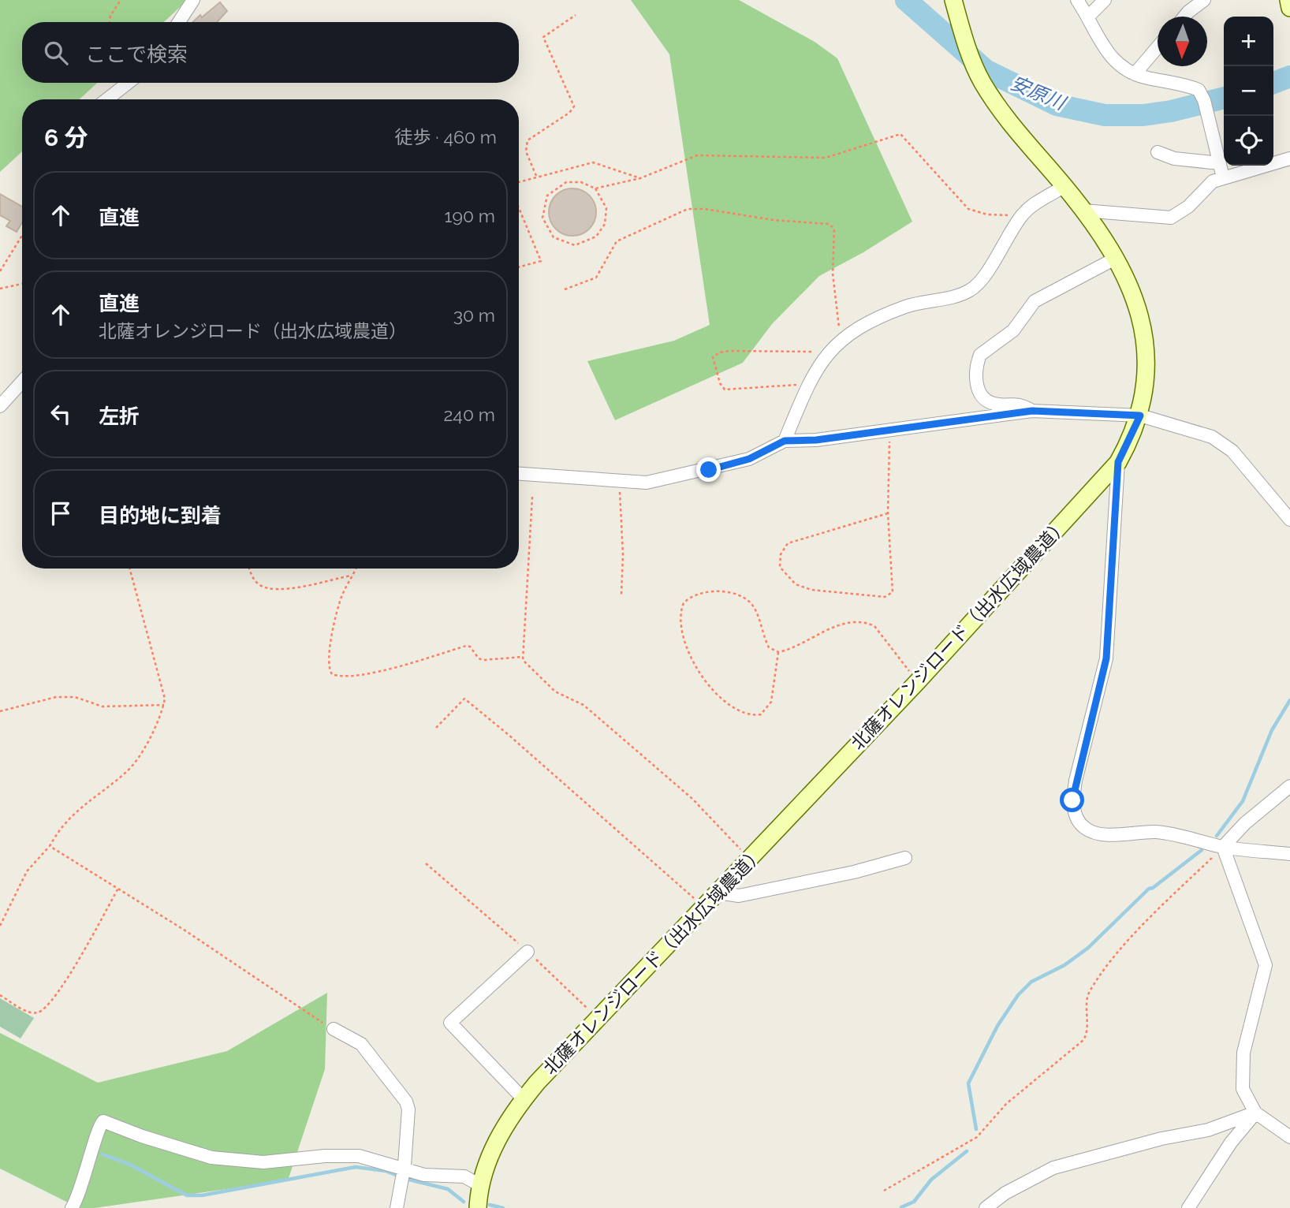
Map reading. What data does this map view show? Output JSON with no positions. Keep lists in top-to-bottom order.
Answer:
{
  "streets": {
    "street": ["北薩オレンジロード（出水広域農道）"]
  },
  "water": ["安原川"],
  "north": "bottom",
  "page": {
    "map_buttons": ["+", "−"],
    "search": "ここで検索",
    "heading": ["6 分", "徒歩 · 460 m"],
    "list": [
      ["直進", "190 m"],
      ["直進", "北薩オレンジロード（出水広域農道）", "30 m"],
      ["左折", "240 m"],
      "目的地に到着"
    ]
  }
}
